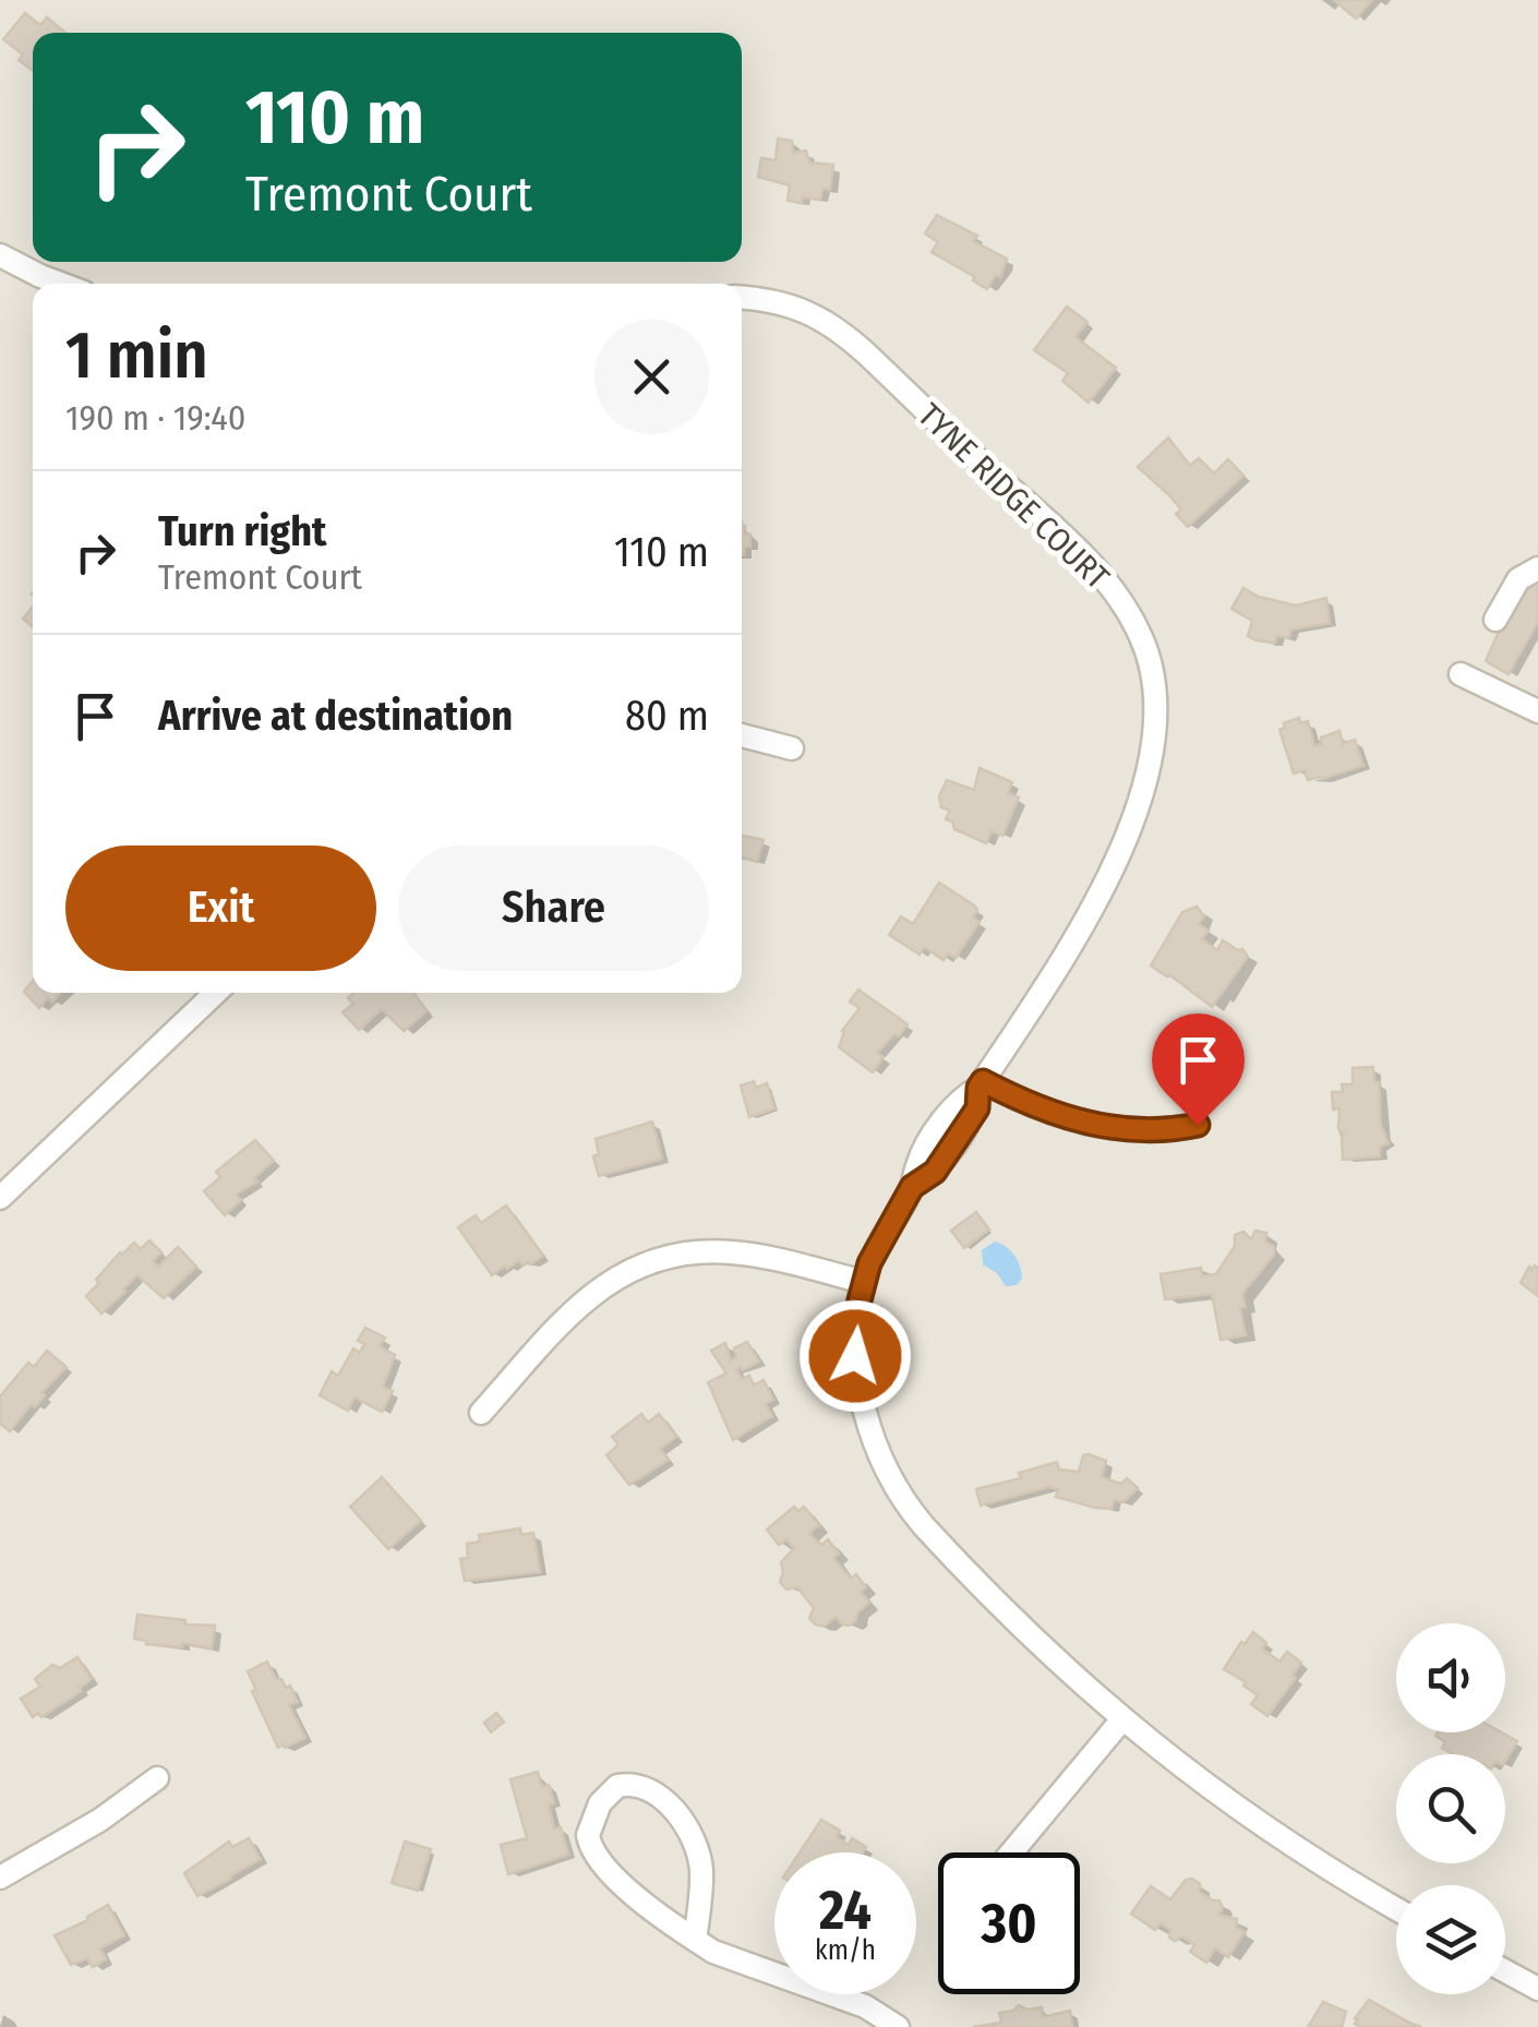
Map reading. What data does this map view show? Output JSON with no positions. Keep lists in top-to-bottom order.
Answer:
{
  "streets": {
    "street": ["TYNE RIDGE COURT"]
  },
  "page": {
    "turn": ["110 m", "Tremont Court"],
    "heading": ["1 min", "190 m · 19:40"],
    "list": [
      {
        "name": "Turn right",
        "note": "Tremont Court",
        "value": "110 m"
      },
      {
        "name": "Arrive at destination",
        "value": "80 m"
      }
    ],
    "buttons": ["Exit", "Share"],
    "speed": "24 km/h",
    "limit": "30"
  }
}
